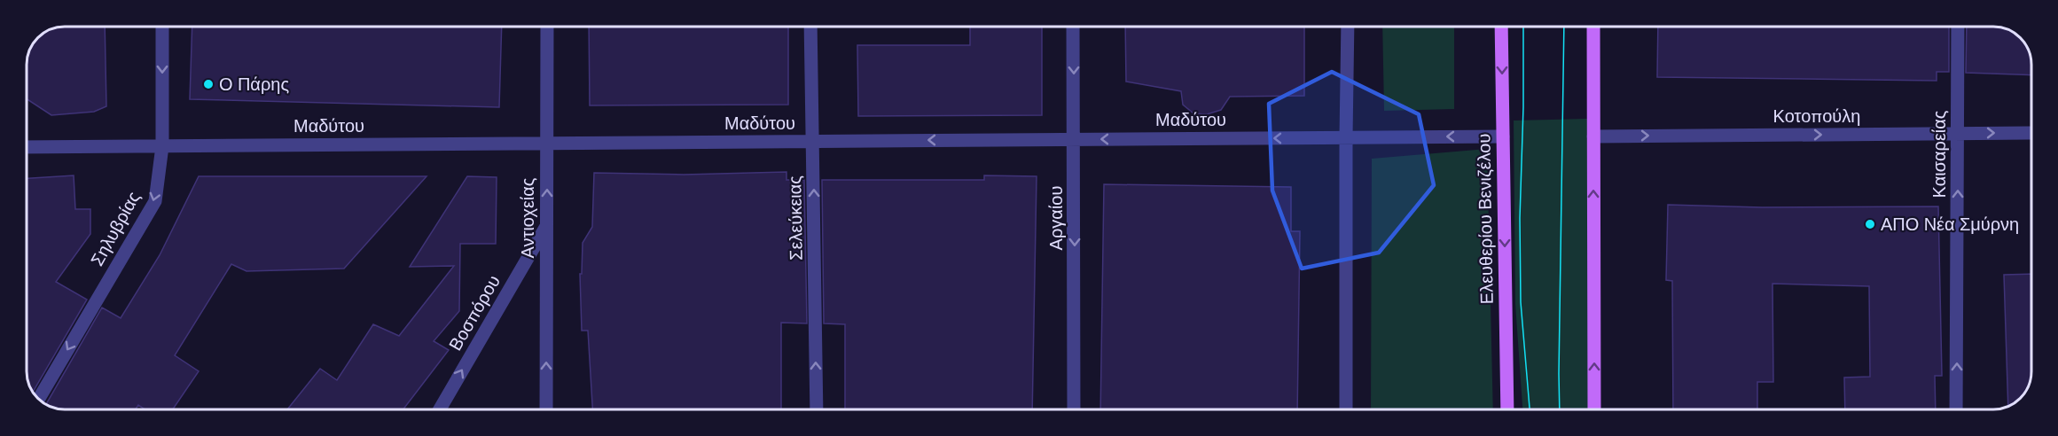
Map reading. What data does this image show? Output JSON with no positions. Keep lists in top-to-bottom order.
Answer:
{
  "streets": {
    "main road": ["Ελευθερίου Βενιζέλου"],
    "street": [
      "Κοτοπούλη",
      "Μαδύτου",
      "Καισαρείας",
      "Αντιοχείας",
      "Σελεύκειας",
      "Αργαίου",
      "Σηλυβρίας",
      "Βοσπόρου"
    ]
  },
  "crossings": [
    ["Κοτοπούλη", "Καισαρείας"],
    ["Μαδύτου", "Αντιοχείας"],
    ["Μαδύτου", "Σελεύκειας"],
    ["Μαδύτου", "Αργαίου"],
    ["Μαδύτου", "Ελευθερίου Βενιζέλου"],
    ["Μαδύτου", "Σηλυβρίας"],
    ["Αντιοχείας", "Βοσπόρου"]
  ],
  "one_way": [
    "Κοτοπούλη",
    "Μαδύτου",
    "Καισαρείας",
    "Αντιοχείας",
    "Σελεύκειας",
    "Αργαίου",
    "Σηλυβρίας",
    "Βοσπόρου"
  ],
  "places": ["Ο Πάρης", "ΑΠΟ Νέα Σμύρνη"]
}
